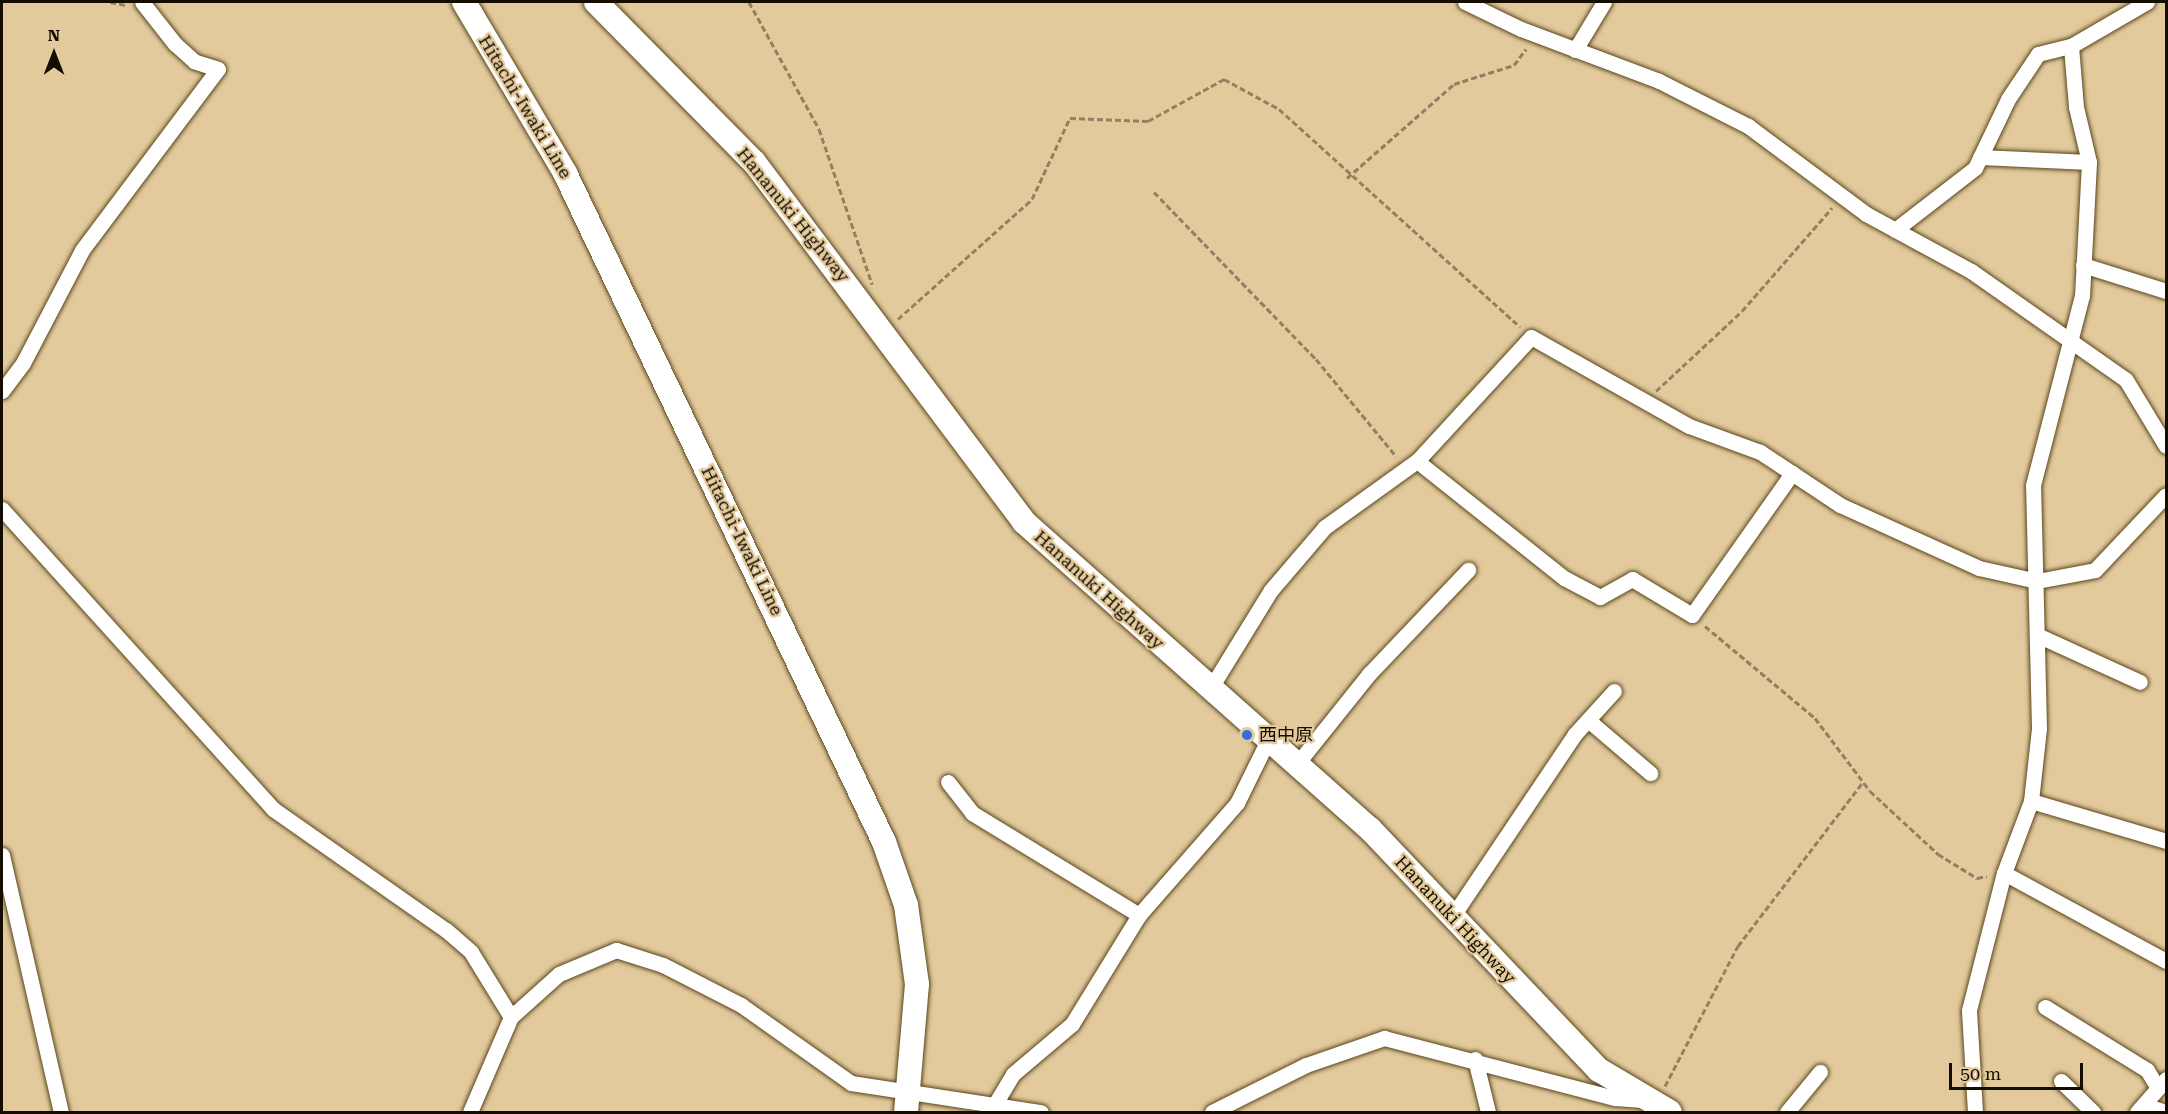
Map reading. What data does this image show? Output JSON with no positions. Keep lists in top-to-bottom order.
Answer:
{
  "streets": {
    "main road": ["Hitachi-Iwaki Line", "Hananuki Highway"]
  },
  "places": ["西中原"],
  "scale_bar": "50 m",
  "north": "top"
}
